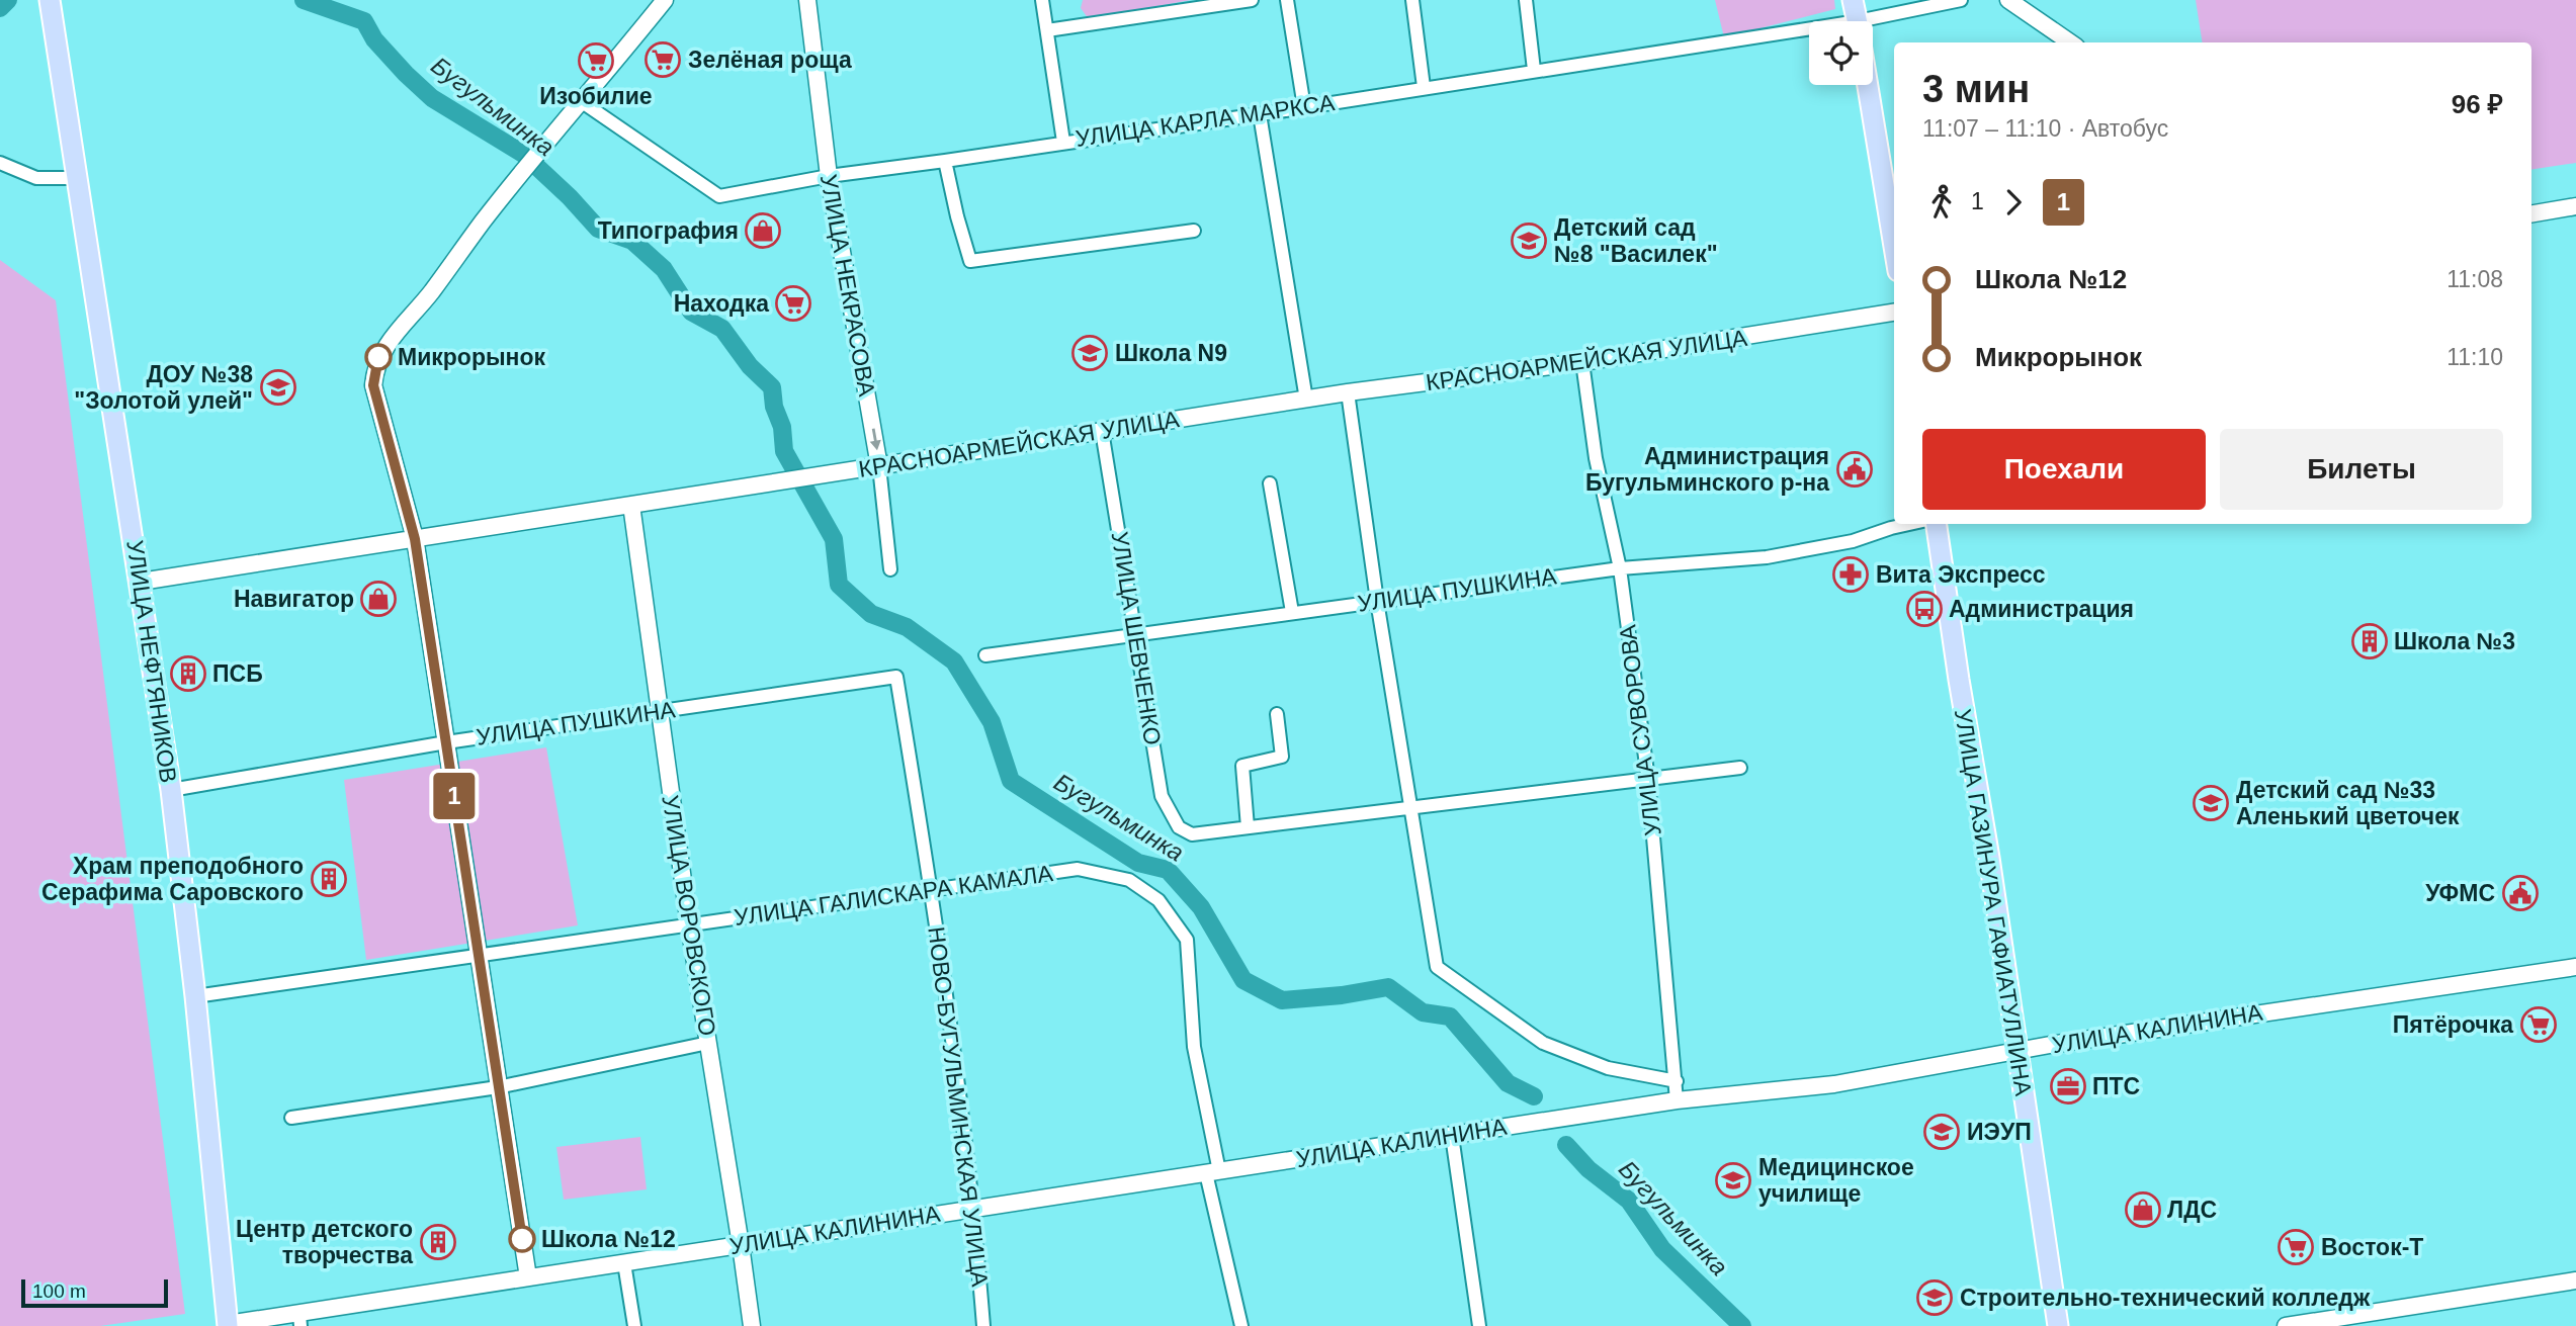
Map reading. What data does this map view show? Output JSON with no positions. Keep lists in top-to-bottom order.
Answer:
{
  "streets": {
    "main road": ["УЛИЦА НЕФТЯНИКОВ", "УЛИЦА ГАЗИНУРА ГАФИАТУЛЛИНА"],
    "street": [
      "УЛИЦА КАРЛА МАРКСА",
      "УЛИЦА НЕКРАСОВА",
      "КРАСНОАРМЕЙСКАЯ УЛИЦА",
      "УЛИЦА ПУШКИНА",
      "УЛИЦА ШЕВЧЕНКО",
      "УЛИЦА СУВОРОВА",
      "УЛИЦА ГАЛИСКАРА КАМАЛА",
      "УЛИЦА ВОРОВСКОГО",
      "УЛИЦА КАЛИНИНА",
      "НОВО-БУГУЛЬМИНСКАЯ УЛИЦА"
    ]
  },
  "crossings": [
    ["УЛИЦА КАРЛА МАРКСА", "УЛИЦА НЕКРАСОВА"],
    ["УЛИЦА НЕКРАСОВА", "КРАСНОАРМЕЙСКАЯ УЛИЦА"],
    ["КРАСНОАРМЕЙСКАЯ УЛИЦА", "УЛИЦА ШЕВЧЕНКО"],
    ["КРАСНОАРМЕЙСКАЯ УЛИЦА", "УЛИЦА НЕФТЯНИКОВ"],
    ["КРАСНОАРМЕЙСКАЯ УЛИЦА", "УЛИЦА СУВОРОВА"],
    ["КРАСНОАРМЕЙСКАЯ УЛИЦА", "УЛИЦА ВОРОВСКОГО"],
    ["УЛИЦА ПУШКИНА", "УЛИЦА ШЕВЧЕНКО"],
    ["УЛИЦА ПУШКИНА", "УЛИЦА НЕФТЯНИКОВ"],
    ["УЛИЦА ПУШКИНА", "УЛИЦА СУВОРОВА"],
    ["УЛИЦА ПУШКИНА", "УЛИЦА ВОРОВСКОГО"],
    ["УЛИЦА ПУШКИНА", "НОВО-БУГУЛЬМИНСКАЯ УЛИЦА"],
    ["УЛИЦА НЕФТЯНИКОВ", "УЛИЦА ГАЛИСКАРА КАМАЛА"],
    ["УЛИЦА НЕФТЯНИКОВ", "УЛИЦА КАЛИНИНА"],
    ["УЛИЦА СУВОРОВА", "УЛИЦА КАЛИНИНА"],
    ["УЛИЦА ГАЛИСКАРА КАМАЛА", "УЛИЦА ВОРОВСКОГО"],
    ["УЛИЦА ГАЛИСКАРА КАМАЛА", "УЛИЦА КАЛИНИНА"],
    ["УЛИЦА ГАЛИСКАРА КАМАЛА", "НОВО-БУГУЛЬМИНСКАЯ УЛИЦА"],
    ["УЛИЦА ГАЗИНУРА ГАФИАТУЛЛИНА", "УЛИЦА КАЛИНИНА"],
    ["УЛИЦА ВОРОВСКОГО", "УЛИЦА КАЛИНИНА"],
    ["УЛИЦА КАЛИНИНА", "НОВО-БУГУЛЬМИНСКАЯ УЛИЦА"]
  ],
  "one_way": ["УЛИЦА НЕКРАСОВА"],
  "water": ["Бугульминка"],
  "places": {
    "supermarket": [
      "Зелёная роща",
      "Изобилие",
      "Находка",
      "Пятёрочка",
      "Восток-Т"
    ],
    "shop": ["Типография", "Навигатор", "ЛДС"],
    "school or university": [
      "Детский сад №8 \"Василек\"",
      "Школа N9",
      "ДОУ №38 \"Золотой улей\"",
      "Детский сад №33 Аленький цветочек",
      "ИЭУП",
      "Медицинское училище",
      "Строительно-технический колледж"
    ],
    "other": ["Микрорынок", "Школа №12"],
    "public building": ["Администрация Бугульминского р-на", "УФМС"],
    "pharmacy": ["Вита Экспресс"],
    "bus stop": ["Администрация"],
    "building": [
      "Школа №3",
      "ПСБ",
      "Храм преподобного Серафима Саровского",
      "Центр детского творчества"
    ],
    "office": ["ПТС"]
  },
  "lines": ["bus line 1"],
  "scale_bar": "100 m",
  "page": {
    "on_map": "1",
    "heading": ["3 мин", "11:07 – 11:10 · Автобус", "96 ₽"],
    "legs": ["1", "1"],
    "list": [
      {
        "name": "Школа №12",
        "value": "11:08"
      },
      {
        "name": "Микрорынок",
        "value": "11:10"
      }
    ],
    "buttons": ["Поехали", "Билеты"],
    "scale": "100 m"
  }
}
